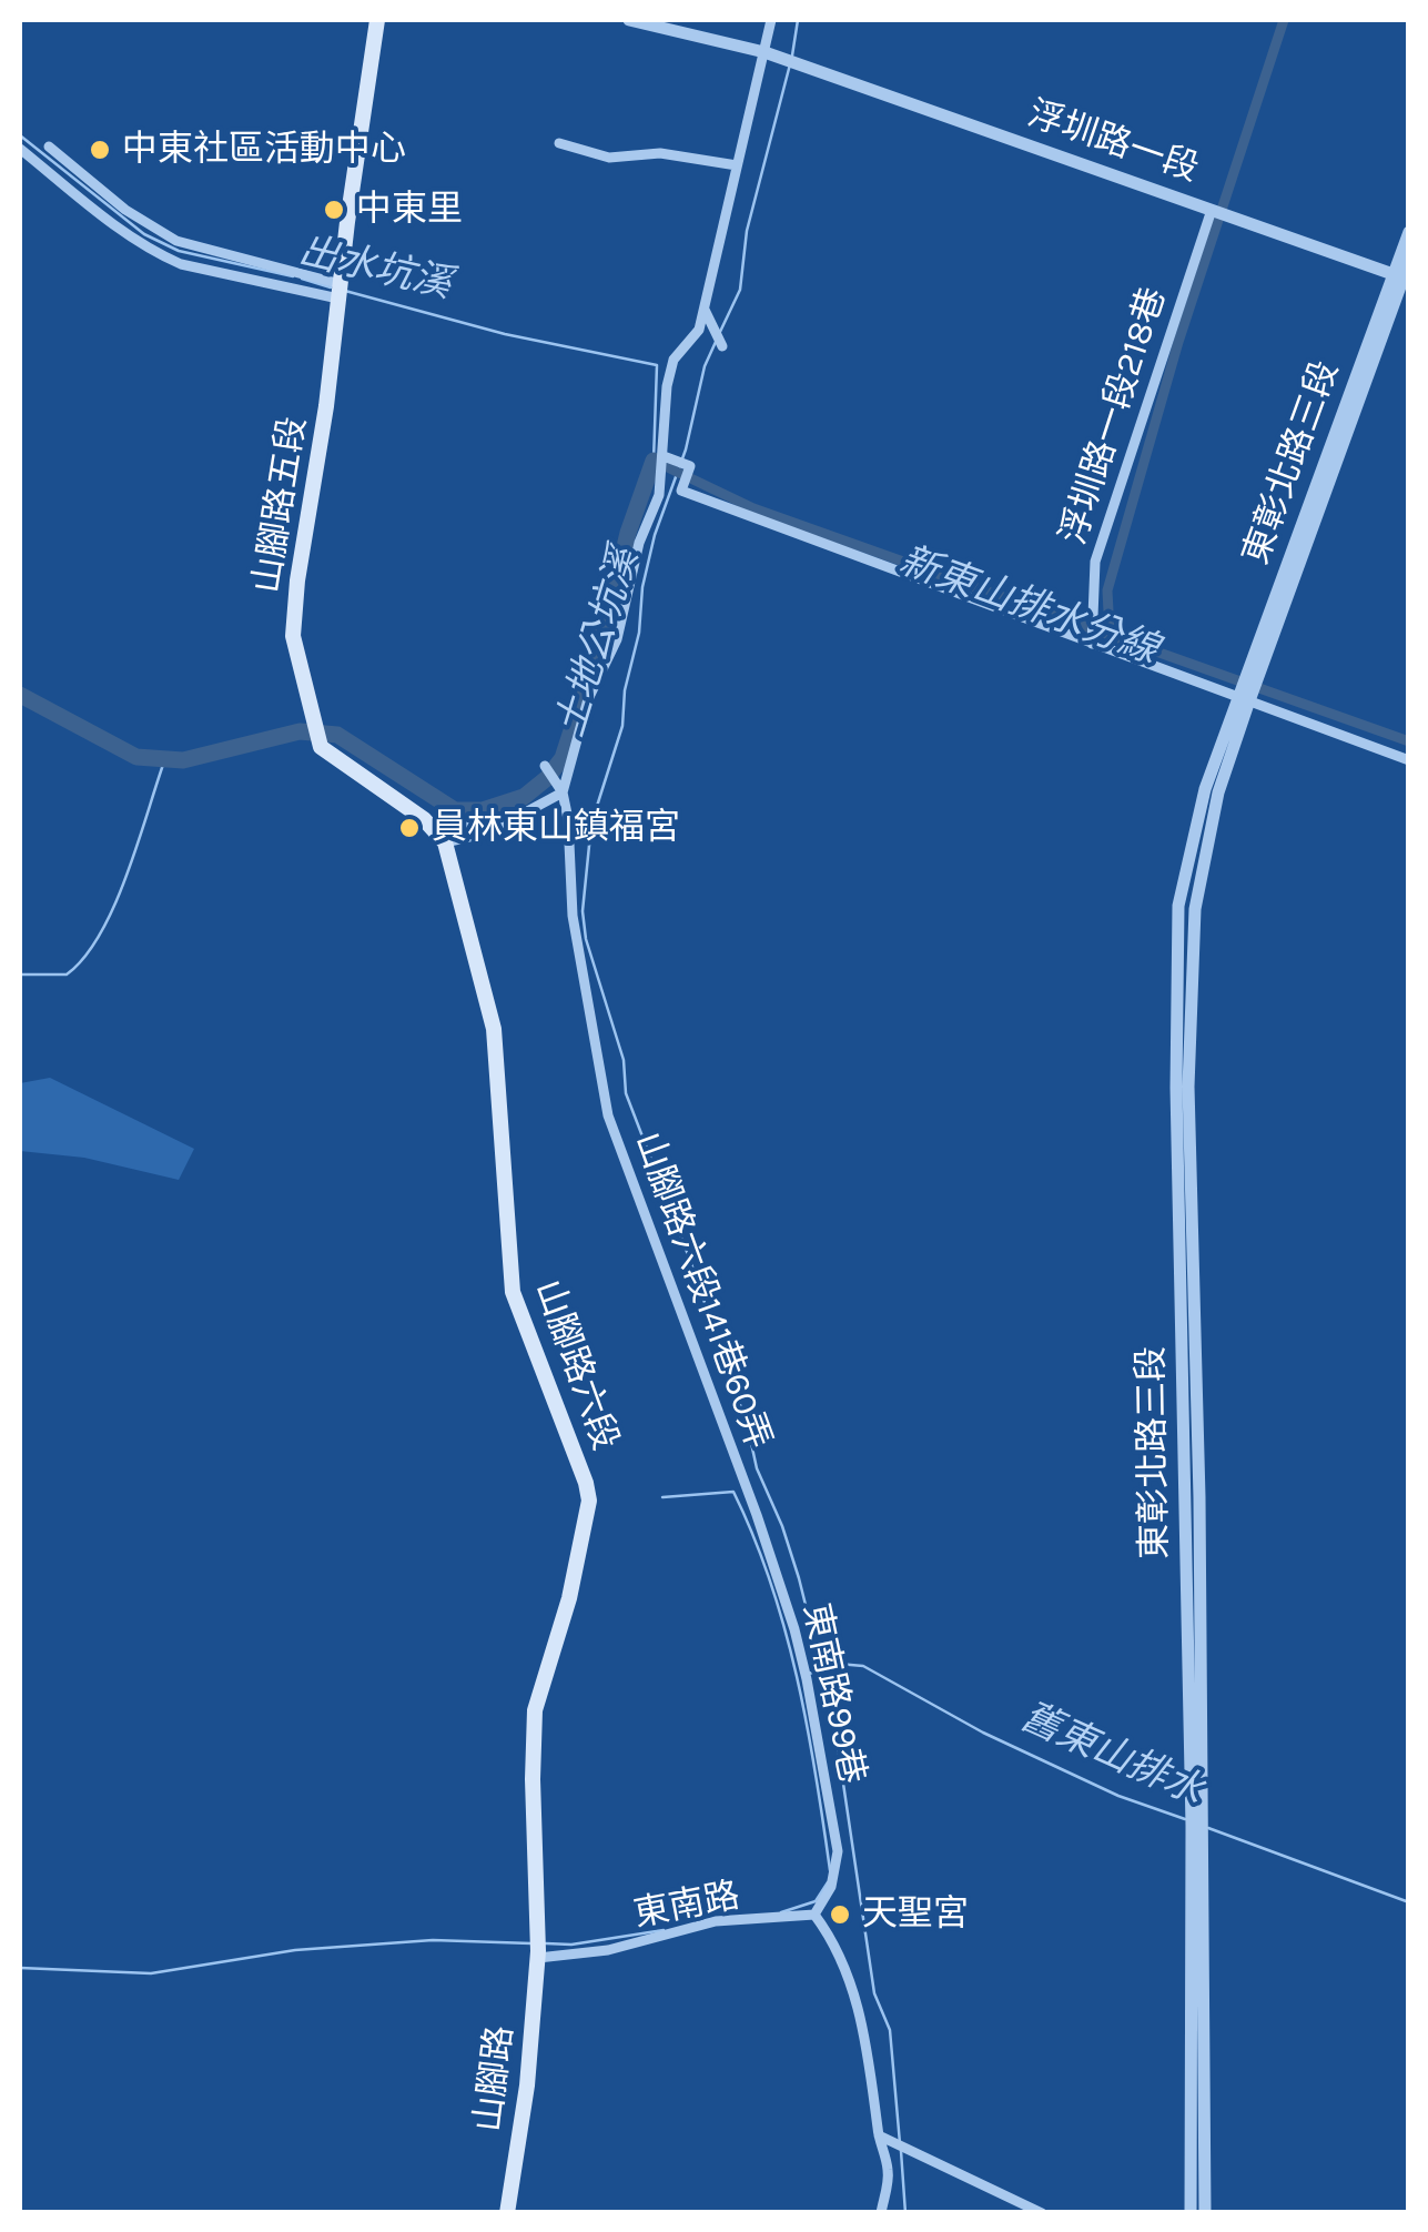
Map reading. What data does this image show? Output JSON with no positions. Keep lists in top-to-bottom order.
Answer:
{
  "streets": {
    "main road": ["山腳路五段", "山腳路六段", "山腳路"],
    "street": [
      "浮圳路一段",
      "浮圳路一段218巷",
      "東彰北路三段",
      "山腳路六段141巷60弄",
      "東南路99巷",
      "東南路"
    ]
  },
  "crossings": [
    ["浮圳路一段", "浮圳路一段218巷"],
    ["浮圳路一段", "東彰北路三段"],
    ["山腳路五段", "山腳路六段"],
    ["山腳路六段141巷60弄", "東南路99巷"],
    ["山腳路六段", "東南路"],
    ["山腳路六段", "山腳路"],
    ["東南路99巷", "東南路"],
    ["東南路", "山腳路"]
  ],
  "water": [
    "出水坑溪",
    "新東山排水分線",
    "土地公坑溪",
    "舊東山排水"
  ],
  "places": [
    "中東社區活動中心",
    "中東里",
    "員林東山鎮福宮",
    "天聖宮"
  ]
}
